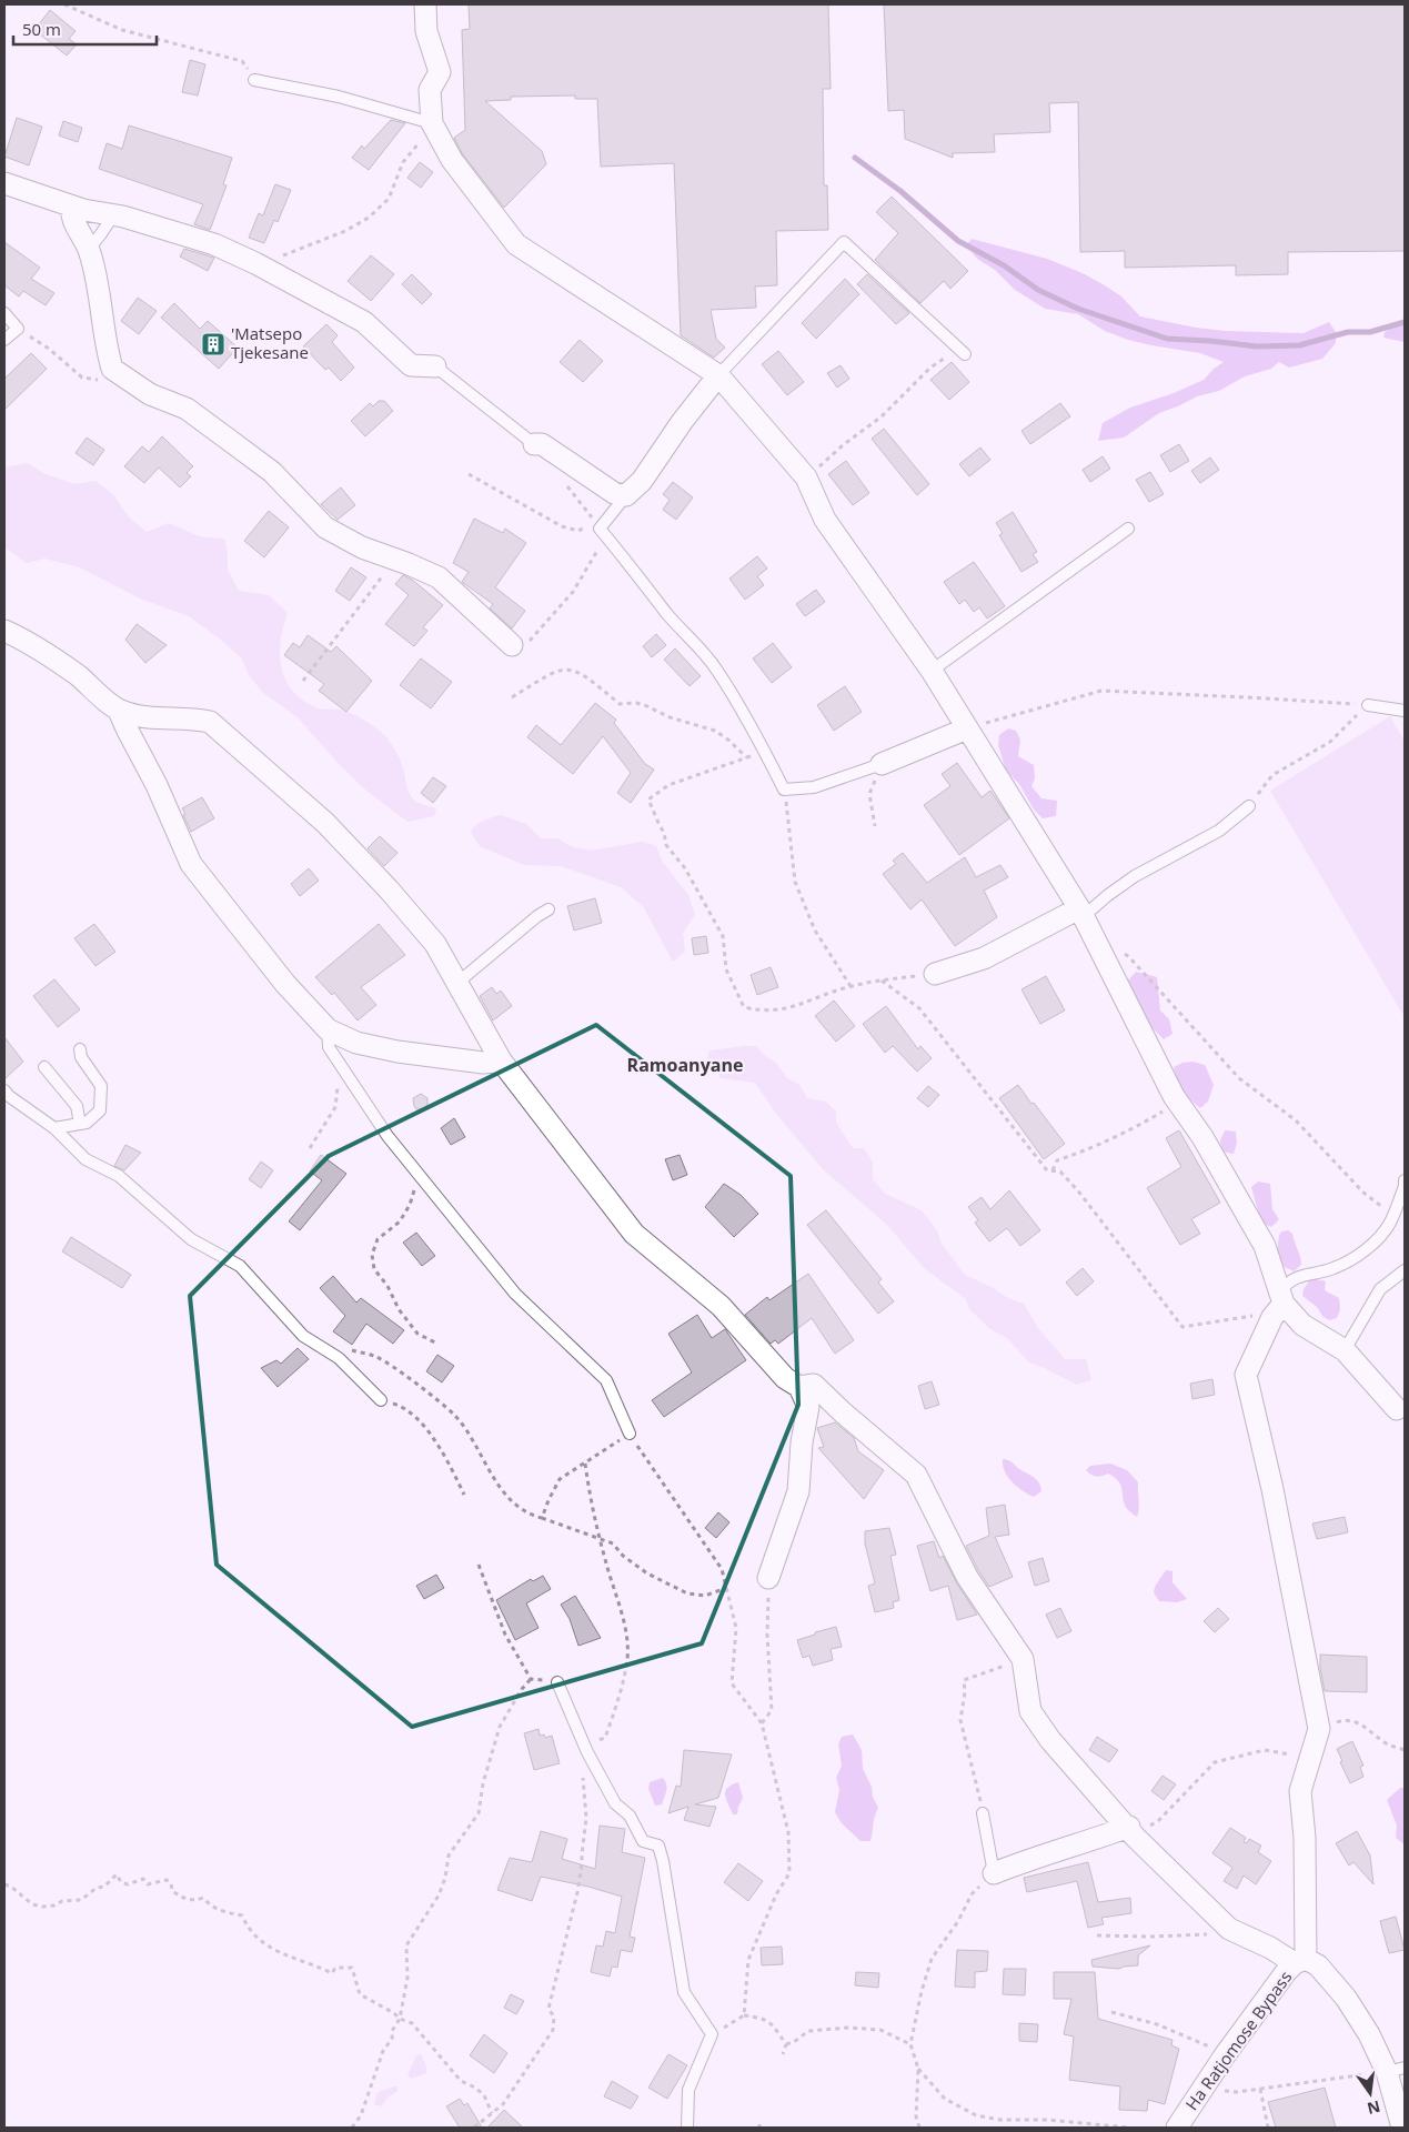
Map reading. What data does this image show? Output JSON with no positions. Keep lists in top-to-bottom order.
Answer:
{
  "streets": {
    "street": ["Ha Ratjomose Bypass"]
  },
  "districts": ["Ramoanyane"],
  "places": {
    "building": ["'Matsepo Tjekesane"]
  },
  "scale_bar": "50 m",
  "north": "bottom"
}
